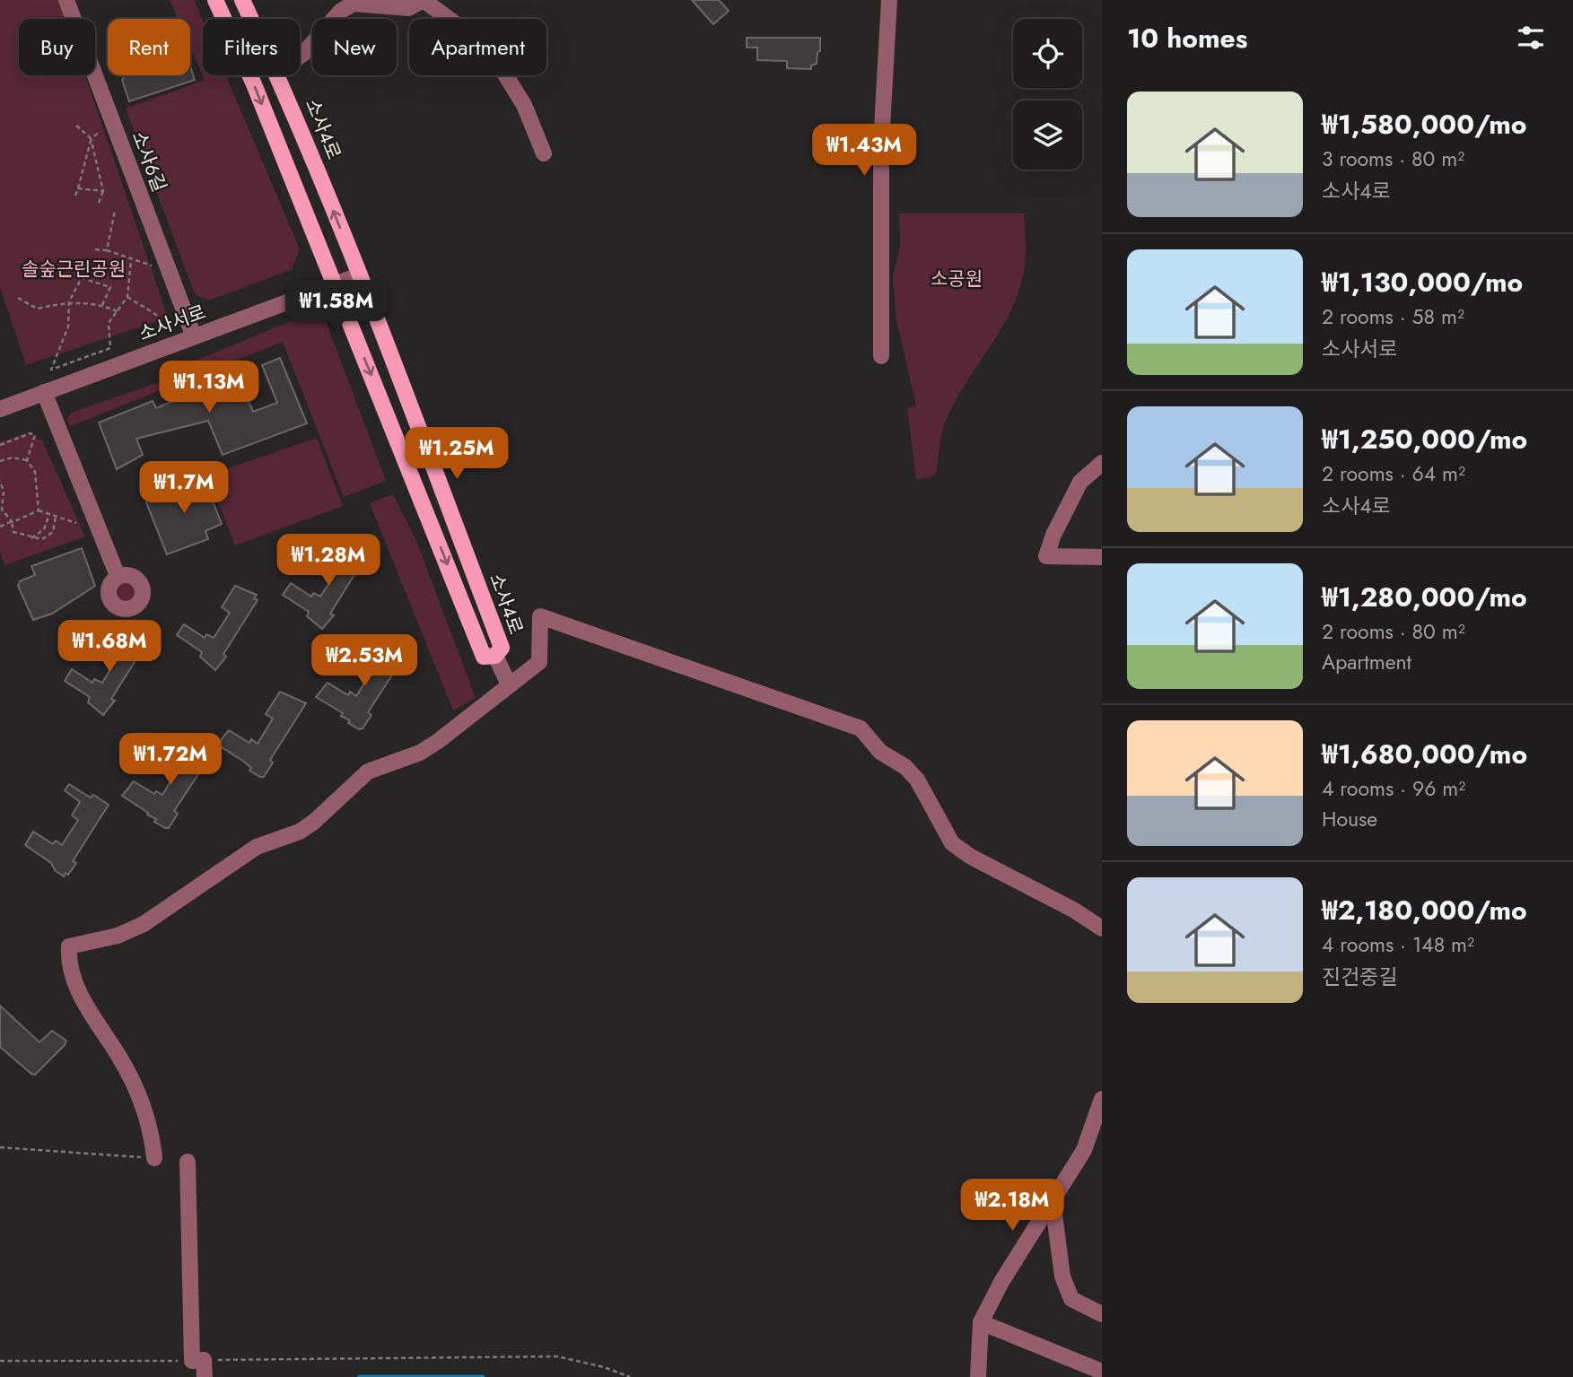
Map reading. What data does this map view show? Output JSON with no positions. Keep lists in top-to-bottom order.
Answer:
{
  "streets": {
    "main road": ["소사4로"],
    "street": ["소사6길", "소사서로"]
  },
  "crossings": [
    ["소사4로", "소사서로"],
    ["소사6길", "소사서로"]
  ],
  "parks": ["솔숲근린공원", "소공원"],
  "page": {
    "heading": "10 homes",
    "chip": [
      "Buy",
      "Rent",
      "Filters",
      "New",
      "Apartment"
    ],
    "list": [
      {
        "name": "₩1,580,000/mo",
        "note": "3 rooms · 80 m² · 소사4로"
      },
      {
        "name": "₩1,130,000/mo",
        "note": "2 rooms · 58 m² · 소사서로"
      },
      {
        "name": "₩1,250,000/mo",
        "note": "2 rooms · 64 m² · 소사4로"
      },
      {
        "name": "₩1,280,000/mo",
        "note": "2 rooms · 80 m² · Apartment"
      },
      {
        "name": "₩1,680,000/mo",
        "note": "4 rooms · 96 m² · House"
      },
      {
        "name": "₩2,180,000/mo",
        "note": "4 rooms · 148 m² · 진건중길"
      }
    ],
    "price": [
      "₩1.43M",
      "₩1.58M",
      "₩1.13M",
      "₩1.25M",
      "₩1.7M",
      "₩1.28M",
      "₩1.68M",
      "₩2.53M",
      "₩1.72M",
      "₩2.18M"
    ]
  }
}
